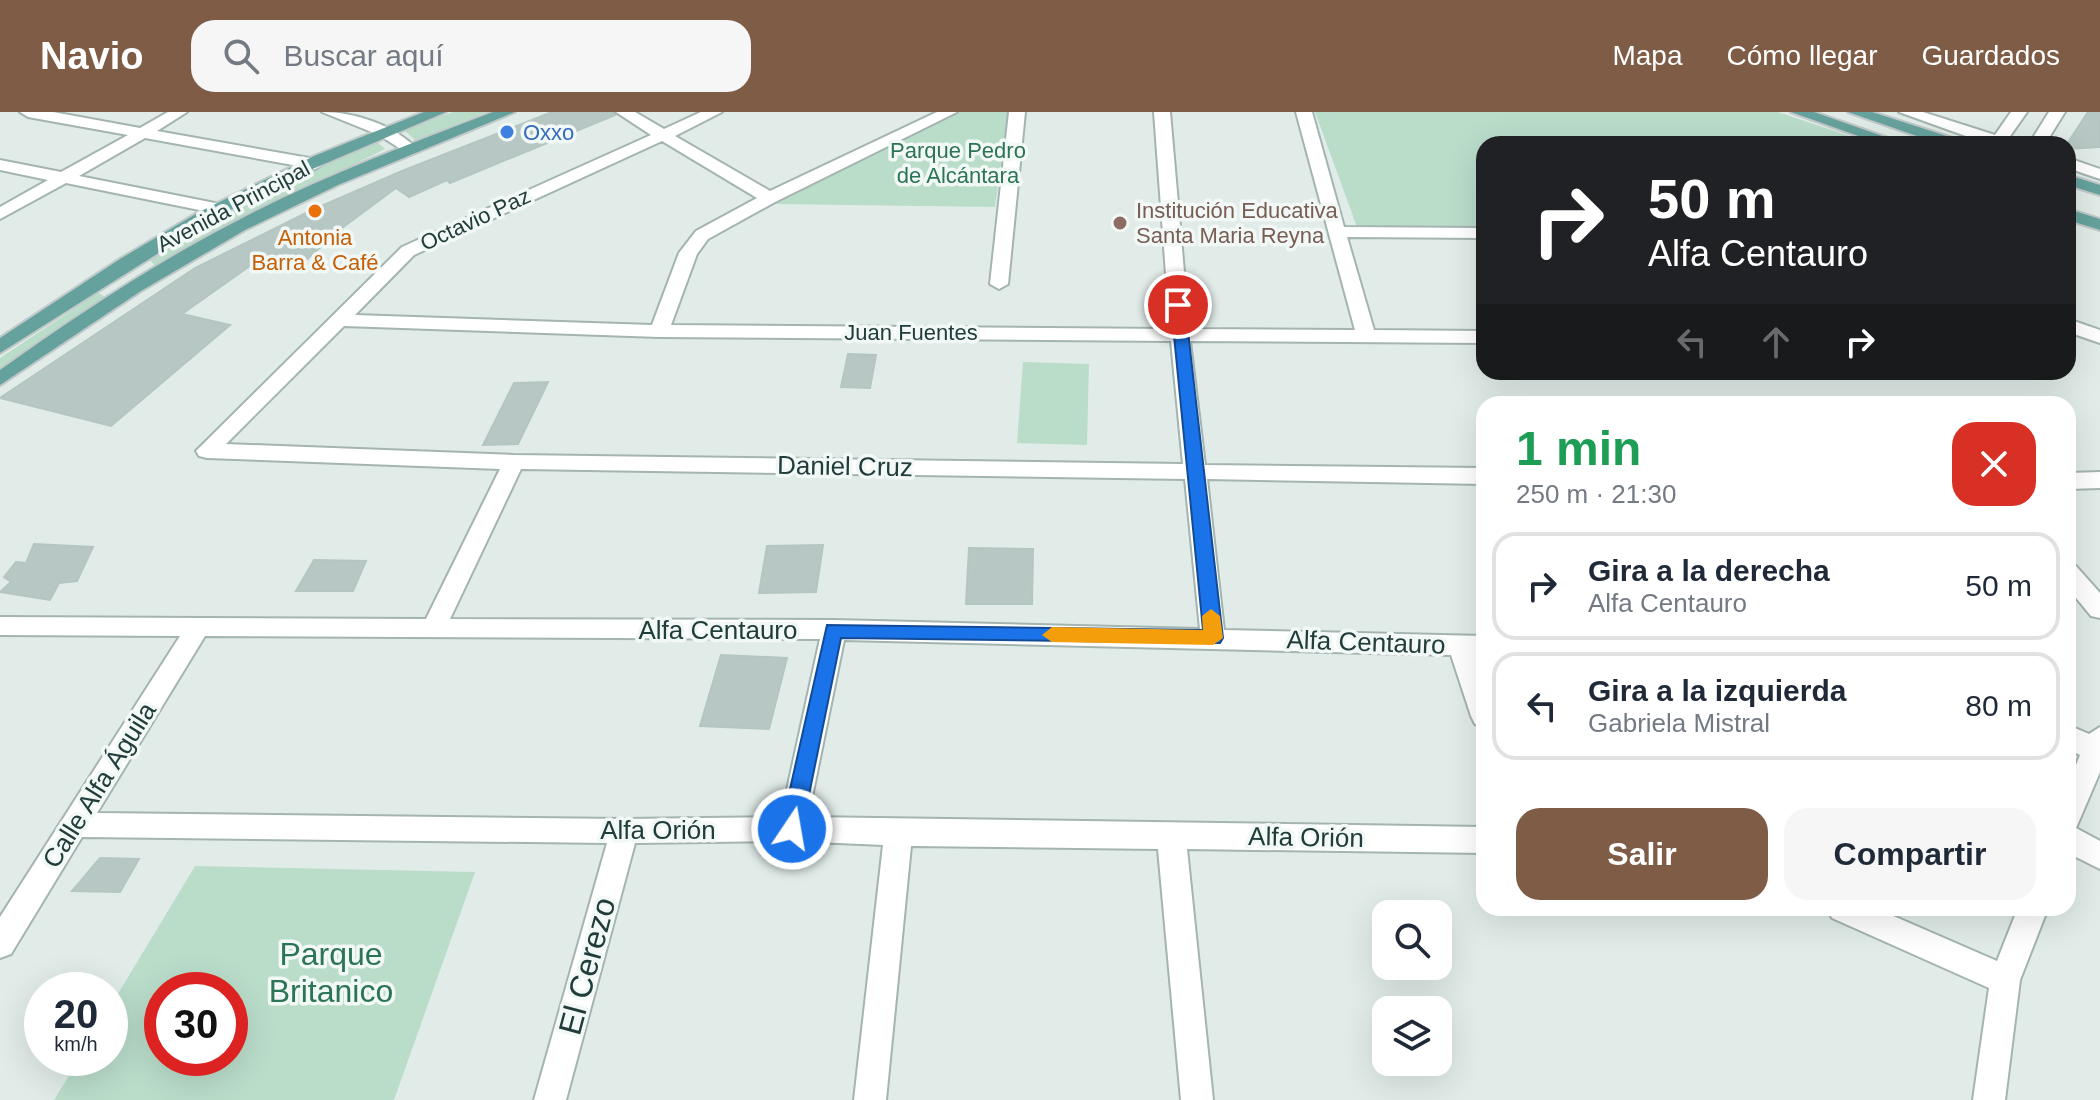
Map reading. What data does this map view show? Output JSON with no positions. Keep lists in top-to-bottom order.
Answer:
{
  "streets": {
    "main road": ["Avenida Principal"],
    "street": [
      "Octavio Paz",
      "Juan Fuentes",
      "Daniel Cruz",
      "Alfa Centauro",
      "Calle Alfa Águila",
      "Alfa Orión",
      "El Cerezo"
    ]
  },
  "crossings": [
    ["Octavio Paz", "Juan Fuentes"],
    ["Octavio Paz", "Daniel Cruz"],
    ["Alfa Centauro", "Calle Alfa Águila"],
    ["Calle Alfa Águila", "Alfa Orión"],
    ["Alfa Orión", "El Cerezo"]
  ],
  "parks": ["Parque Pedro de Alcántara", "Parque Britanico"],
  "places": ["Oxxo", "Antonia Barra & Café", "Institución Educativa Santa Maria Reyna"],
  "page": {
    "header": "Navio",
    "search": "Buscar aquí",
    "nav": ["Mapa", "Cómo llegar", "Guardados"],
    "turn": ["50 m", "Alfa Centauro"],
    "heading": ["1 min", "250 m · 21:30"],
    "list": [
      {
        "name": "Gira a la derecha",
        "note": "Alfa Centauro",
        "value": "50 m"
      },
      {
        "name": "Gira a la izquierda",
        "note": "Gabriela Mistral",
        "value": "80 m"
      }
    ],
    "buttons": ["Salir", "Compartir"],
    "speed": "20 km/h",
    "limit": "30"
  }
}
